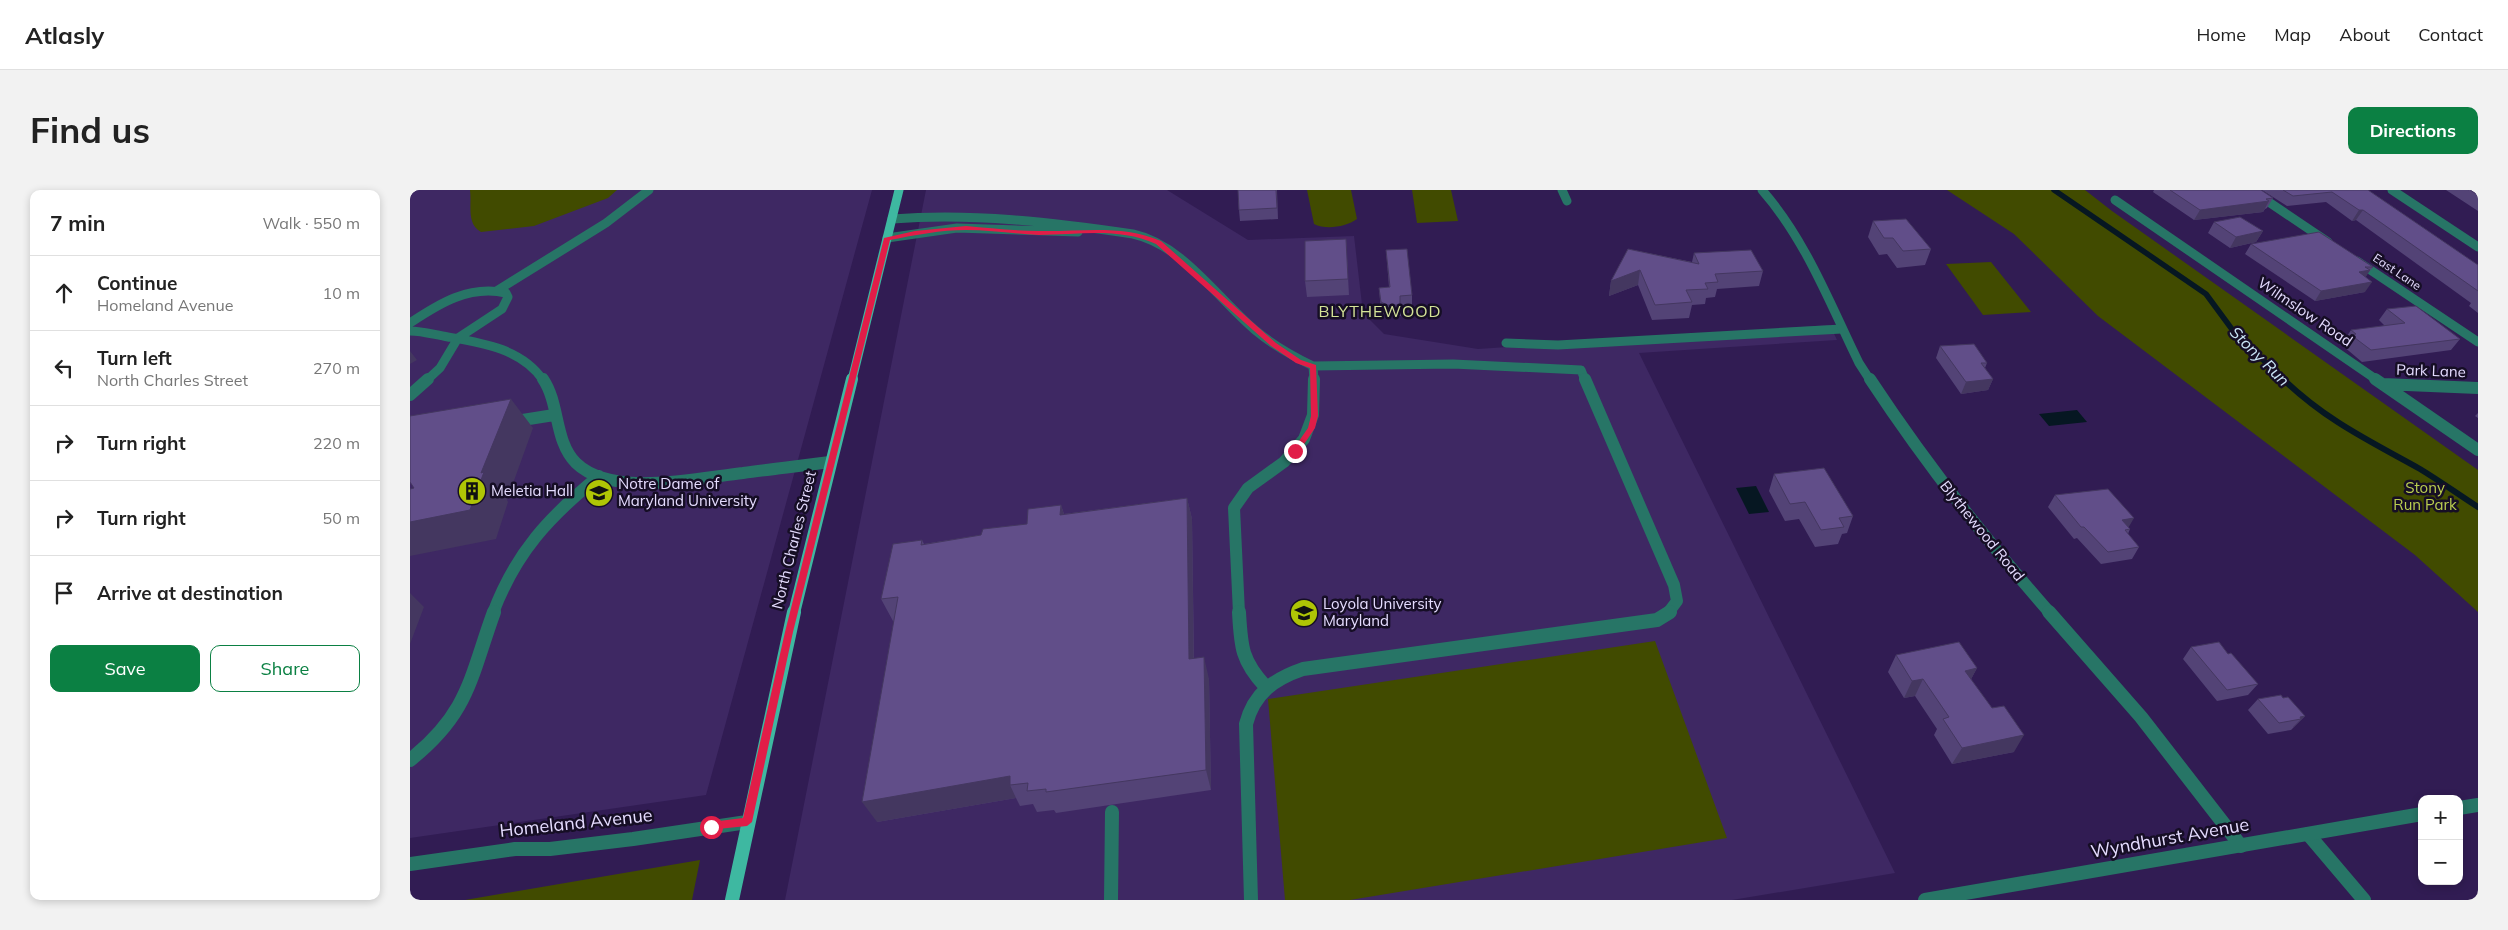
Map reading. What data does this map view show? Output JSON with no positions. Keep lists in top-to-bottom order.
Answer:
{
  "streets": {
    "main road": ["North Charles Street"],
    "street": [
      "East Lane",
      "Wilmslow Road",
      "Park Lane",
      "Blythewood Road",
      "Homeland Avenue",
      "Wyndhurst Avenue"
    ]
  },
  "crossings": [
    ["Wilmslow Road", "Park Lane"],
    ["Blythewood Road", "Wyndhurst Avenue"],
    ["North Charles Street", "Homeland Avenue"]
  ],
  "districts": ["BLYTHEWOOD"],
  "water": ["Stony Run"],
  "parks": ["Stony Run Park"],
  "places": {
    "building": ["Meletia Hall"],
    "school or university": ["Notre Dame of Maryland University", "Loyola University Maryland"]
  },
  "page": {
    "header": "Atlasly",
    "nav": [
      "Home",
      "Map",
      "About",
      "Contact"
    ],
    "buttons": [
      "Directions",
      ["Save", "Share"]
    ],
    "title": "Find us",
    "heading": ["7 min", "Walk · 550 m"],
    "list": [
      ["Continue", "Homeland Avenue", "10 m"],
      ["Turn left", "North Charles Street", "270 m"],
      ["Turn right", "220 m"],
      ["Turn right", "50 m"],
      "Arrive at destination"
    ],
    "map_buttons": ["+", "−"]
  }
}
